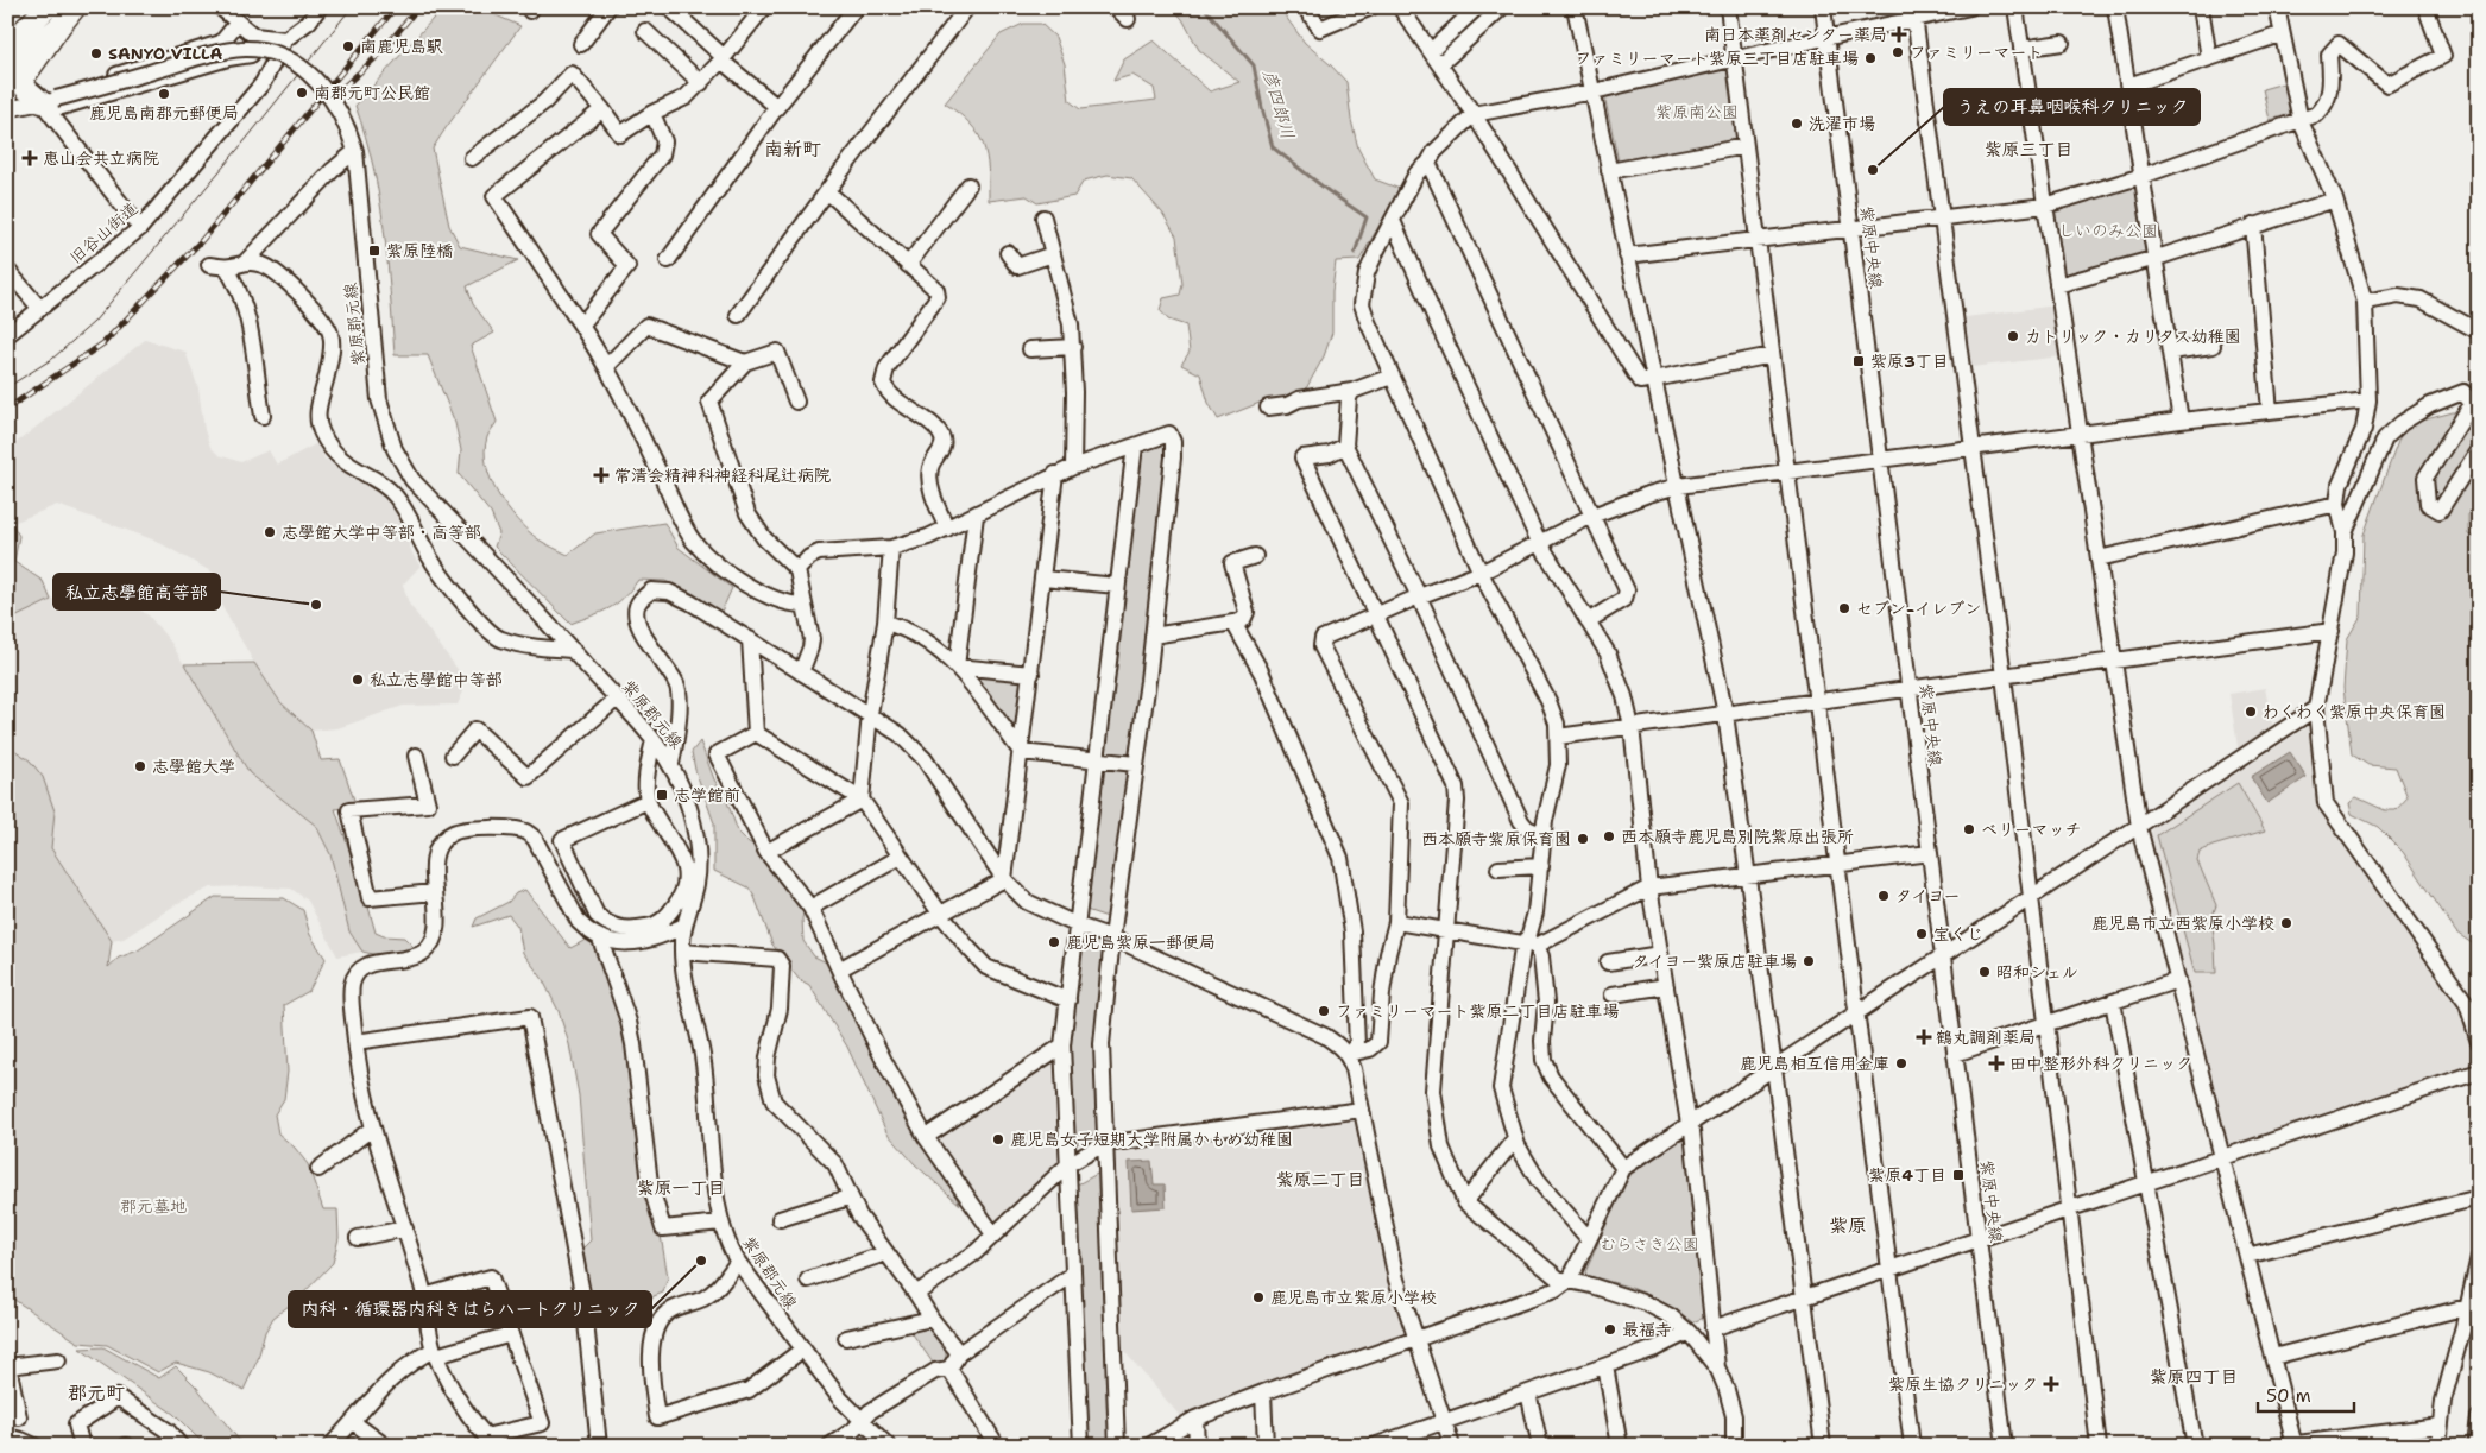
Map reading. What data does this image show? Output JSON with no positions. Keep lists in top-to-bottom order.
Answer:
{
  "streets": {
    "street": ["旧谷山街道", "紫原中央線", "紫原郡元線"]
  },
  "districts": [
    "南新町",
    "紫原三丁目",
    "紫原二丁目",
    "紫原一丁目",
    "紫原",
    "紫原四丁目",
    "郡元町"
  ],
  "water": ["彦四郎川"],
  "parks": [
    "紫原南公園",
    "しいのみ公園",
    "郡元墓地",
    "むらさき公園"
  ],
  "places": {
    "health": [
      "南日本薬剤センター薬局",
      "恵山会共立病院",
      "常清会精神科神経科尾辻病院",
      "鶴丸調剤薬局",
      "田中整形外科クリニック",
      "紫原生協クリニック"
    ],
    "other": [
      "南鹿児島駅",
      "ファミリーマート",
      "SANYO VILLA",
      "ファミリーマート紫原三丁目店駐車場",
      "南郡元町公民館",
      "鹿児島南郡元郵便局",
      "洗濯市場",
      "うえの耳鼻咽喉科クリニック",
      "カトリック・カリタス幼稚園",
      "志學館大学中等部・高等部",
      "私立志學館高等部",
      "セブン-イレブン",
      "私立志學館中等部",
      "わくわく紫原中央保育園",
      "志學館大学",
      "ベリーマッチ",
      "西本願寺鹿児島別院紫原出張所",
      "西本願寺紫原保育園",
      "タイヨー",
      "鹿児島市立西紫原小学校",
      "宝くじ",
      "鹿児島紫原一郵便局",
      "タイヨー紫原店駐車場",
      "昭和シェル",
      "ファミリーマート紫原二丁目店駐車場",
      "鹿児島相互信用金庫",
      "鹿児島女子短期大学附属かもめ幼稚園",
      "内科・循環器内科きはらハートクリニック",
      "鹿児島市立紫原小学校",
      "最福寺"
    ],
    "transit": [
      "紫原陸橋",
      "紫原3丁目",
      "志学館前",
      "紫原4丁目"
    ]
  },
  "scale_bar": "50 m"
}
